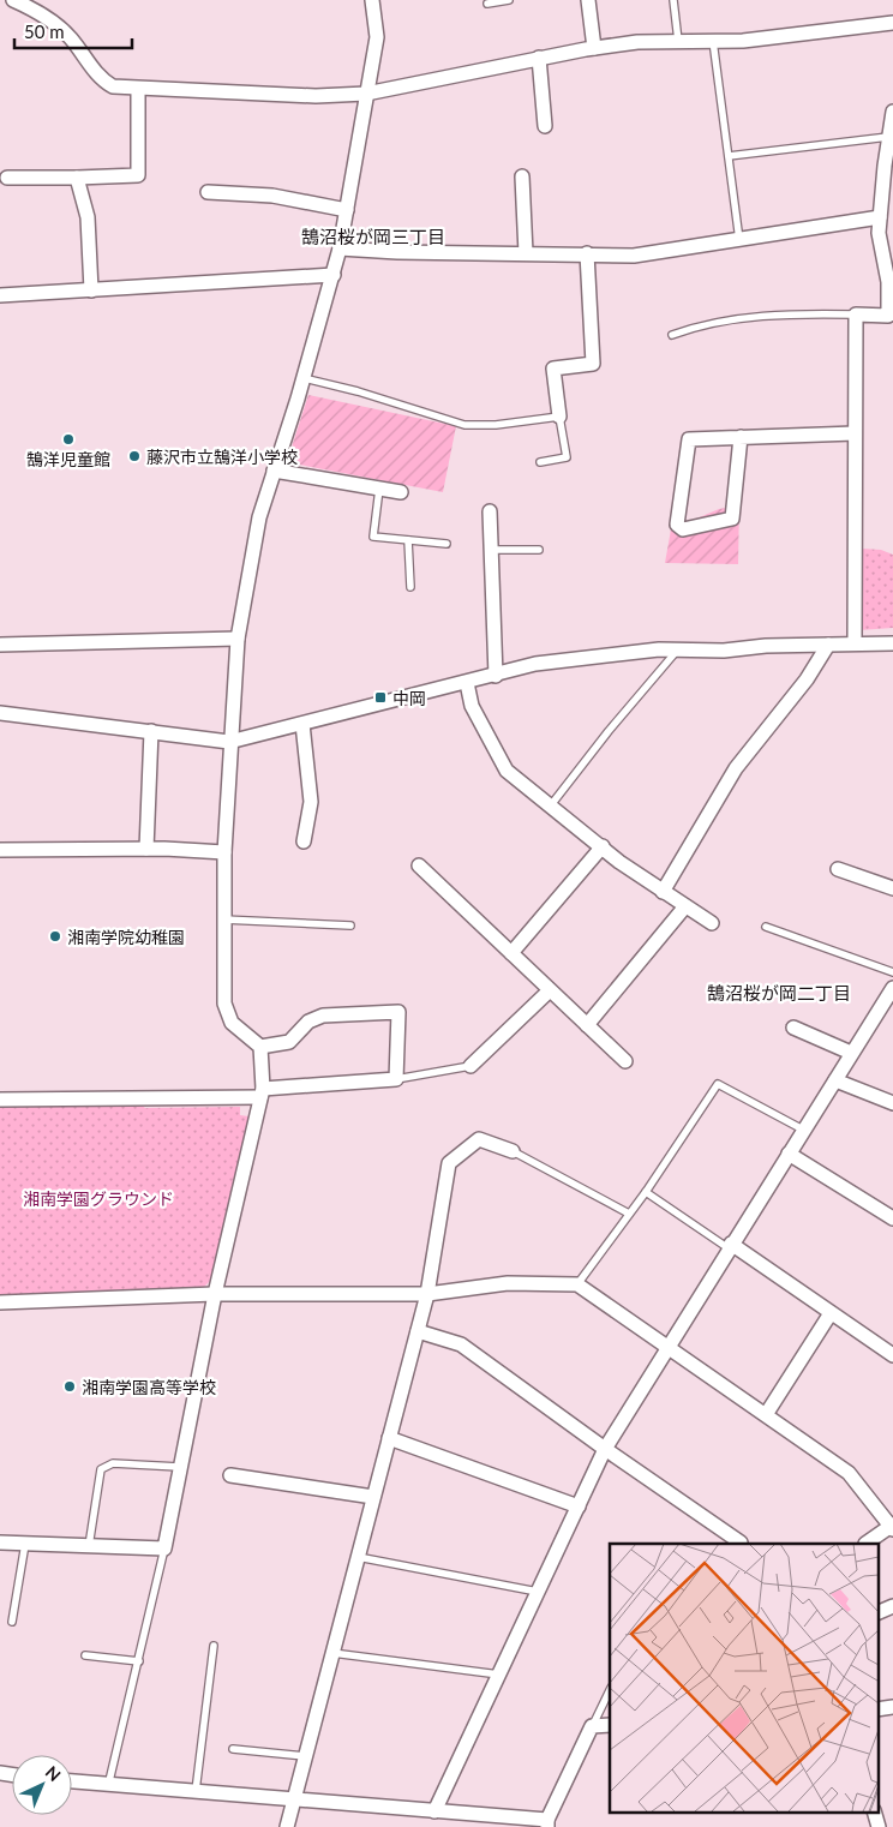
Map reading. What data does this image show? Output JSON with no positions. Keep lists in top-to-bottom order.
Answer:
{
  "districts": ["鵠沼桜が岡三丁目", "鵠沼桜が岡二丁目"],
  "parks": ["湘南学園グラウンド"],
  "places": {
    "other": [
      "鵠洋児童館",
      "藤沢市立鵠洋小学校",
      "湘南学院幼稚園",
      "湘南学園高等学校"
    ],
    "transit": ["中岡"]
  },
  "scale_bar": "50 m",
  "north": "top right"
}
